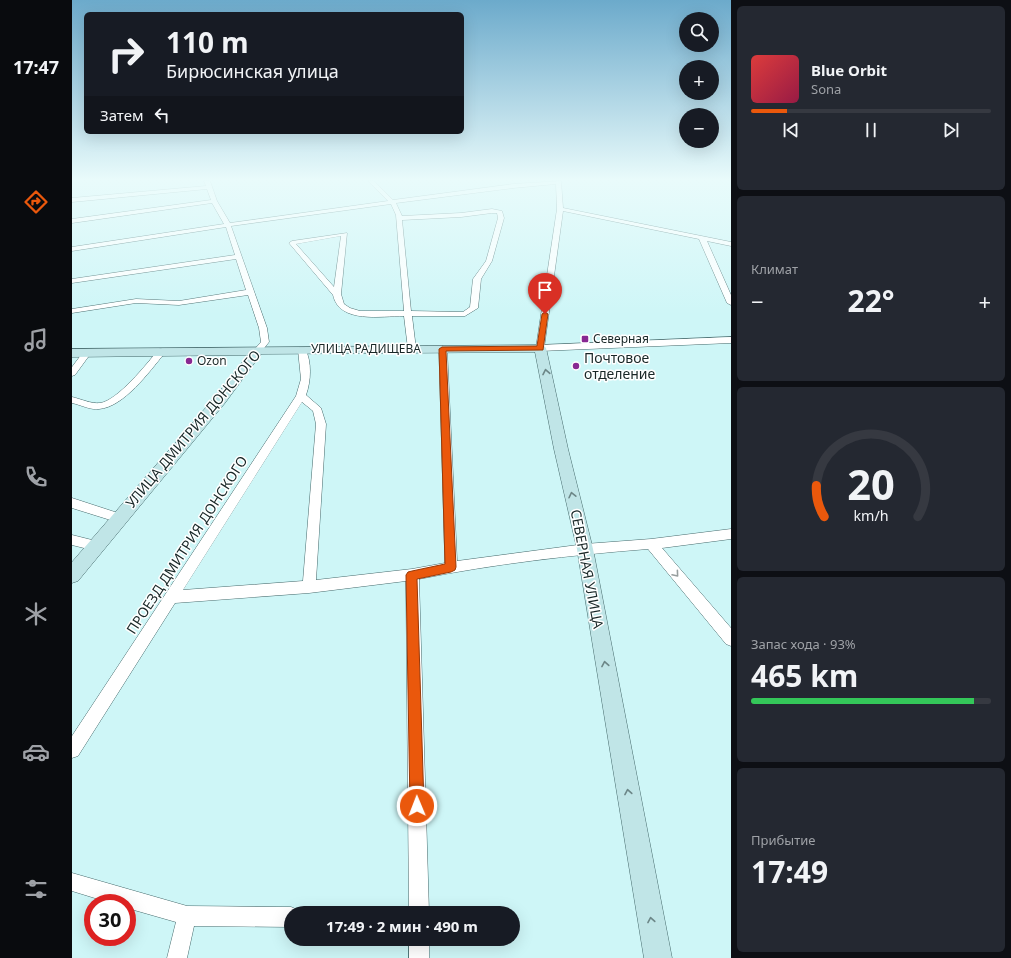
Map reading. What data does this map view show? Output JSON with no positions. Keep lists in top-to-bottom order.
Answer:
{
  "streets": {
    "main road": ["УЛИЦА РАДИЩЕВА", "УЛИЦА ДМИТРИЯ ДОНСКОГО", "СЕВЕРНАЯ УЛИЦА"],
    "street": ["ПРОЕЗД ДМИТРИЯ ДОНСКОГО"]
  },
  "crossings": [
    ["УЛИЦА РАДИЩЕВА", "УЛИЦА ДМИТРИЯ ДОНСКОГО"],
    ["УЛИЦА РАДИЩЕВА", "ПРОЕЗД ДМИТРИЯ ДОНСКОГО"],
    ["УЛИЦА РАДИЩЕВА", "СЕВЕРНАЯ УЛИЦА"]
  ],
  "places": {
    "transit": ["Северная"],
    "other": ["Ozon", "Почтовое отделение"]
  },
  "page": {
    "tabs": "17:47",
    "map_buttons": ["+", "−"],
    "turn": ["110 m", "Бирюсинская улица"],
    "song": ["Blue Orbit", "Sona"],
    "then": "Затем",
    "tile": [
      "Климат",
      ["Запас хода · 93%", "465 km"],
      ["Прибытие", "17:49"]
    ],
    "heat": ["−", "22°", "+"],
    "limit": "30",
    "trip": "17:49 · 2 мин · 490 m",
    "gauge": ["20", "km/h"]
  }
}
